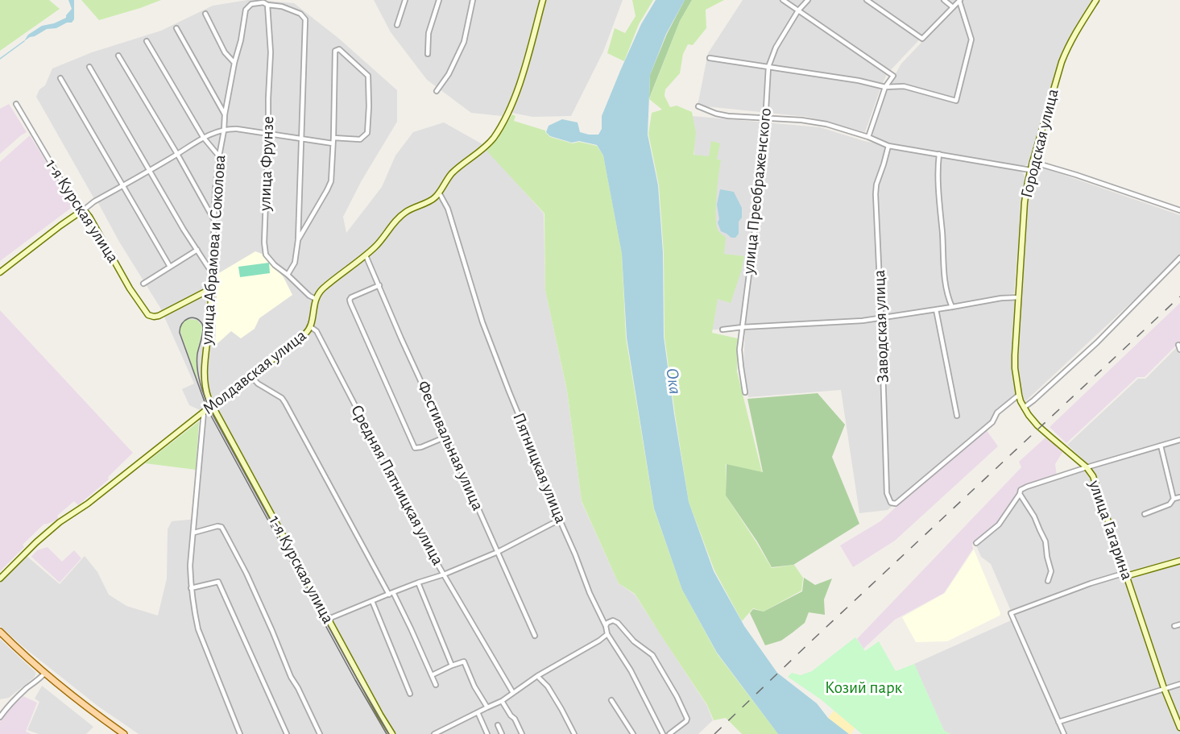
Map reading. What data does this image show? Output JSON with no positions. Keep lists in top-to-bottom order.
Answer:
{
  "streets": {
    "street": [
      "Городская улица",
      "улица Фрунзе",
      "улица Преображенского",
      "1-я Курская улица",
      "улица Абрамова и Соколова",
      "Заводская улица",
      "Молдавская улица",
      "Фестивальная улица",
      "Пятницкая улица",
      "Средняя Пятницкая улица",
      "улица Гагарина"
    ]
  },
  "crossings": [
    ["Городская улица", "улица Гагарина"],
    ["улица Фрунзе", "улица Абрамова и Соколова"],
    ["улица Фрунзе", "Молдавская улица"],
    ["1-я Курская улица", "улица Абрамова и Соколова"],
    ["1-я Курская улица", "Молдавская улица"],
    ["улица Абрамова и Соколова", "Молдавская улица"],
    ["Заводская улица", "улица Гагарина"],
    ["Молдавская улица", "Средняя Пятницкая улица"]
  ],
  "water": ["Ока"],
  "parks": ["Козий парк"]
}
